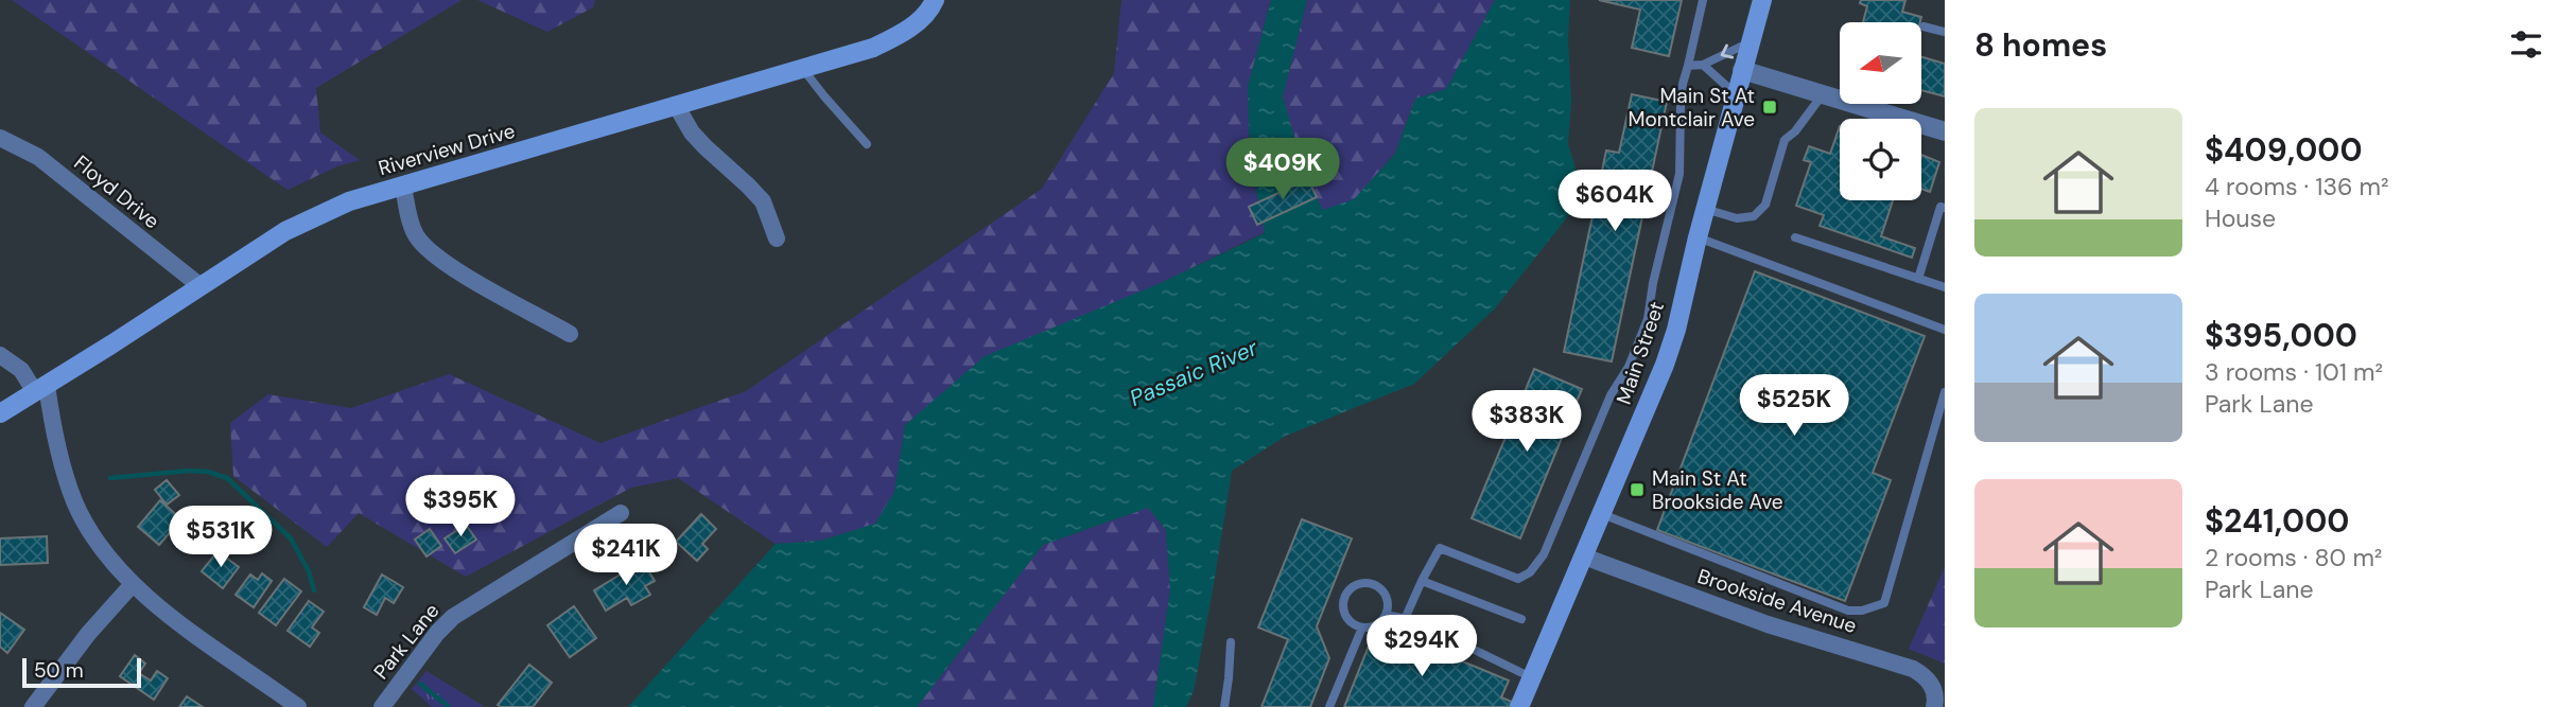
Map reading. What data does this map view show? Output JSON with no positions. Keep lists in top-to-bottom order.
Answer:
{
  "streets": {
    "main road": ["Riverview Drive", "Main Street"],
    "street": ["Floyd Drive", "Brookside Avenue", "Park Lane"]
  },
  "crossings": [
    ["Riverview Drive", "Floyd Drive"],
    ["Main Street", "Brookside Avenue"]
  ],
  "water": ["Passaic River"],
  "places": {
    "transit": ["Main St At Montclair Ave", "Main St At Brookside Ave"]
  },
  "scale_bar": "50 m",
  "north": "left",
  "page": {
    "heading": "8 homes",
    "list": [
      {
        "name": "$409,000",
        "note": "4 rooms · 136 m² · House"
      },
      {
        "name": "$395,000",
        "note": "3 rooms · 101 m² · Park Lane"
      },
      {
        "name": "$241,000",
        "note": "2 rooms · 80 m² · Park Lane"
      }
    ],
    "price": [
      "$409K",
      "$604K",
      "$525K",
      "$383K",
      "$395K",
      "$531K",
      "$241K",
      "$294K"
    ],
    "scale": "50 m"
  }
}
